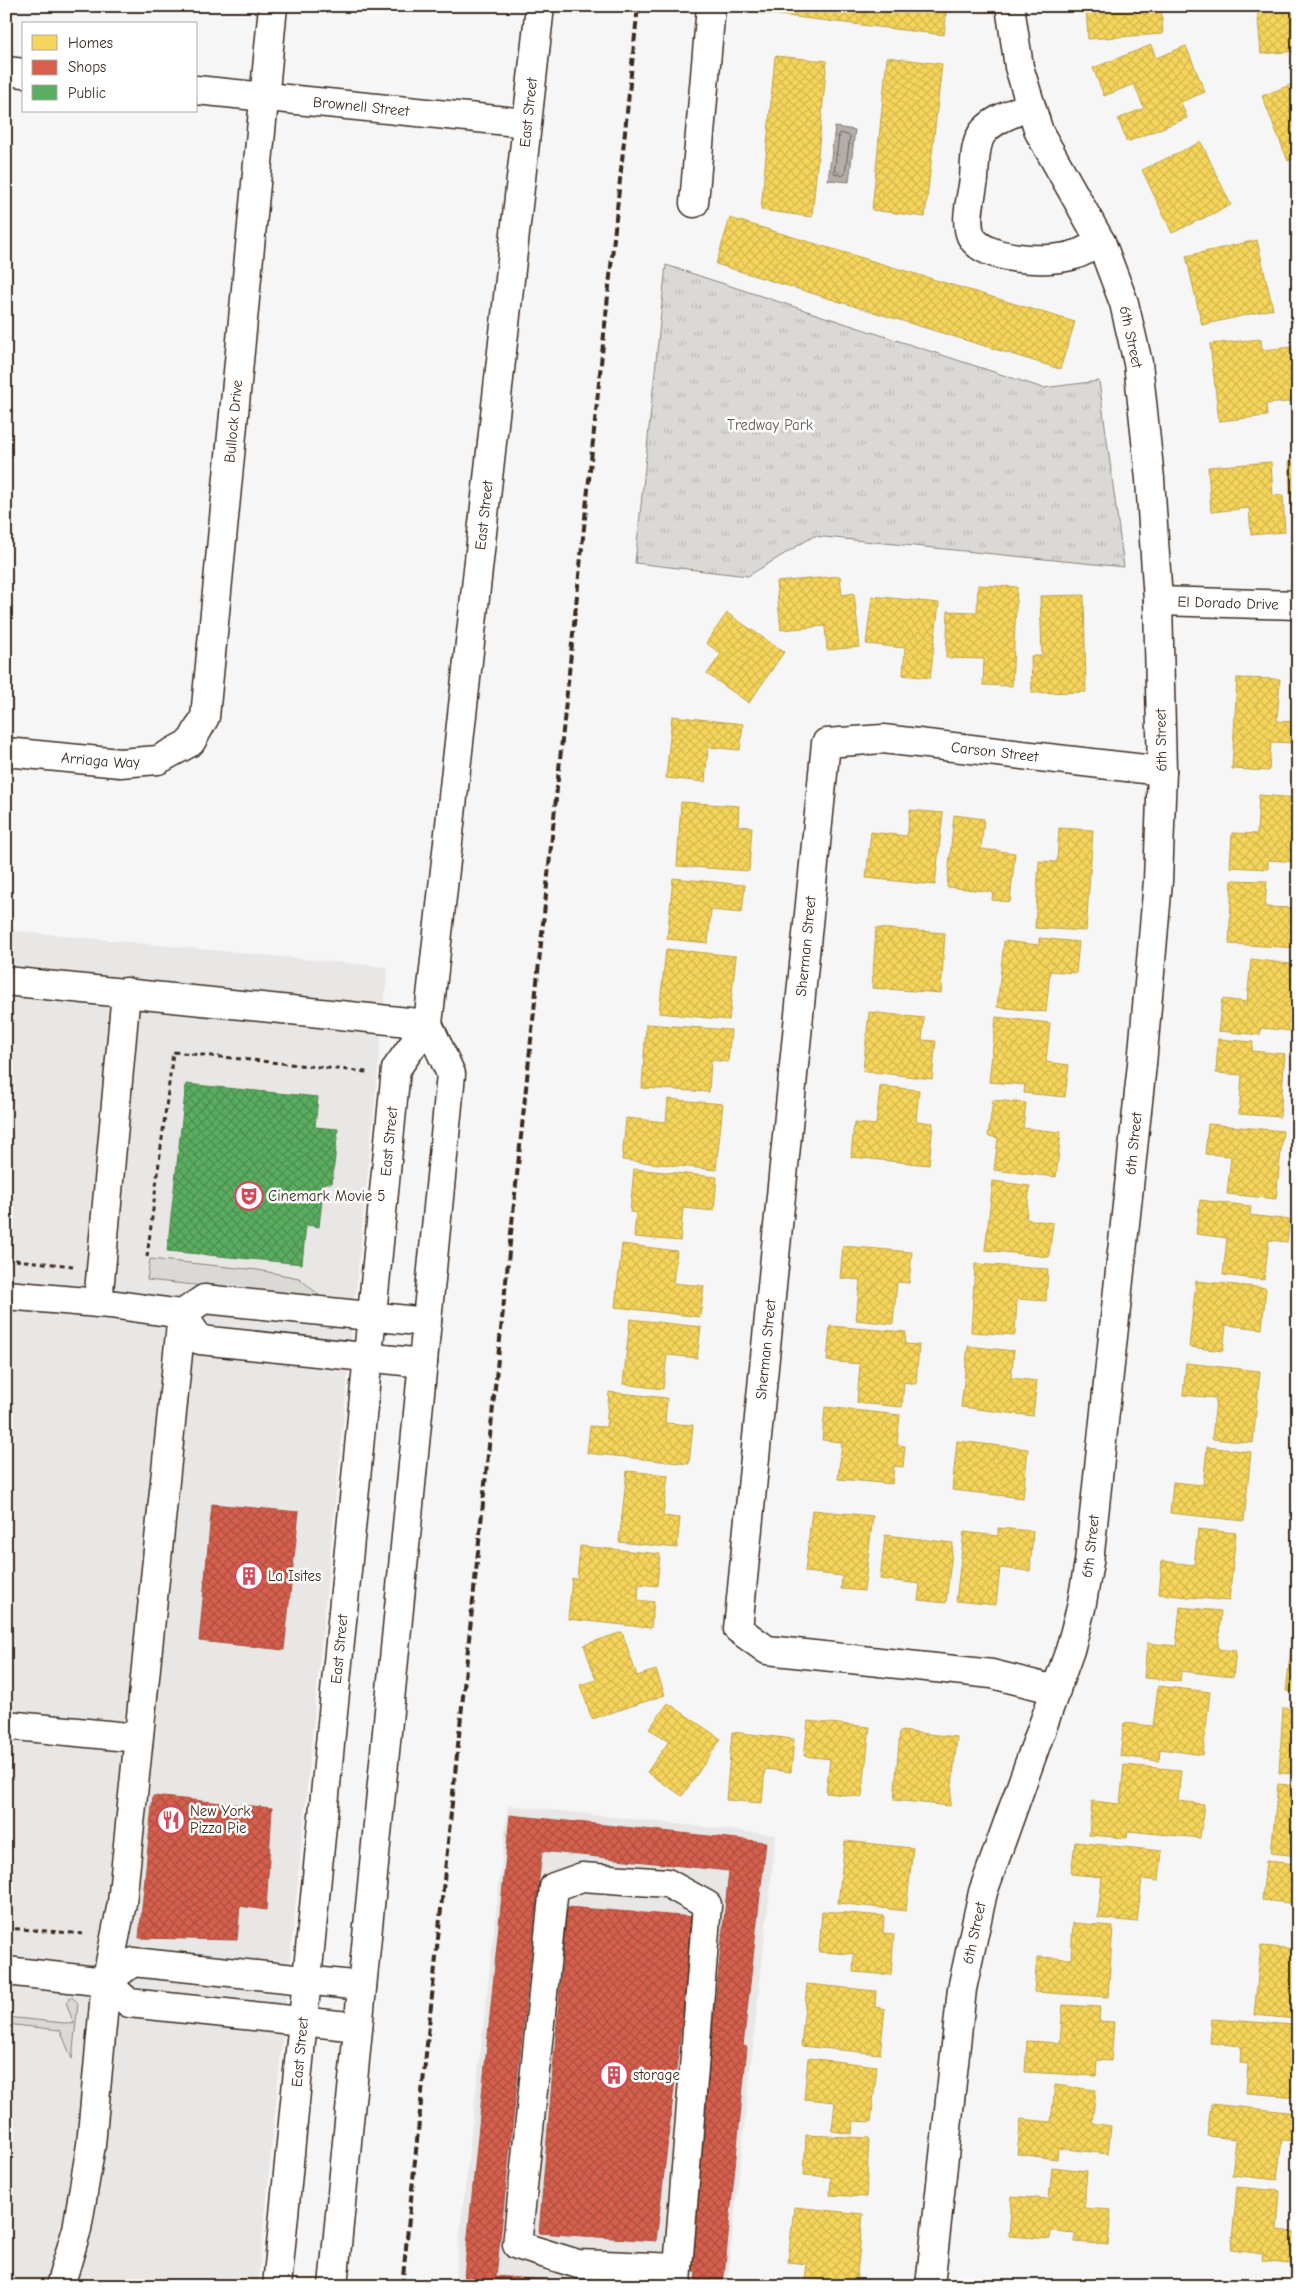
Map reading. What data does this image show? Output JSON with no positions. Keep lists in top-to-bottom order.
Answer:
{
  "streets": {
    "street": [
      "Brownell Street",
      "East Street",
      "6th Street",
      "Bullock Drive",
      "El Dorado Drive",
      "Carson Street",
      "Arriaga Way",
      "Sherman Street"
    ]
  },
  "crossings": [
    ["Brownell Street", "East Street"],
    ["Brownell Street", "Bullock Drive"],
    ["6th Street", "El Dorado Drive"],
    ["6th Street", "Carson Street"],
    ["6th Street", "Sherman Street"],
    ["Bullock Drive", "Arriaga Way"],
    ["Carson Street", "Sherman Street"]
  ],
  "parks": ["Tredway Park"],
  "places": {
    "theatre": ["Cinemark Movie 5"],
    "building": ["La Isites", "storage"],
    "restaurant": ["New York Pizza Pie"]
  },
  "legend": ["Homes", "Shops", "Public"]
}
